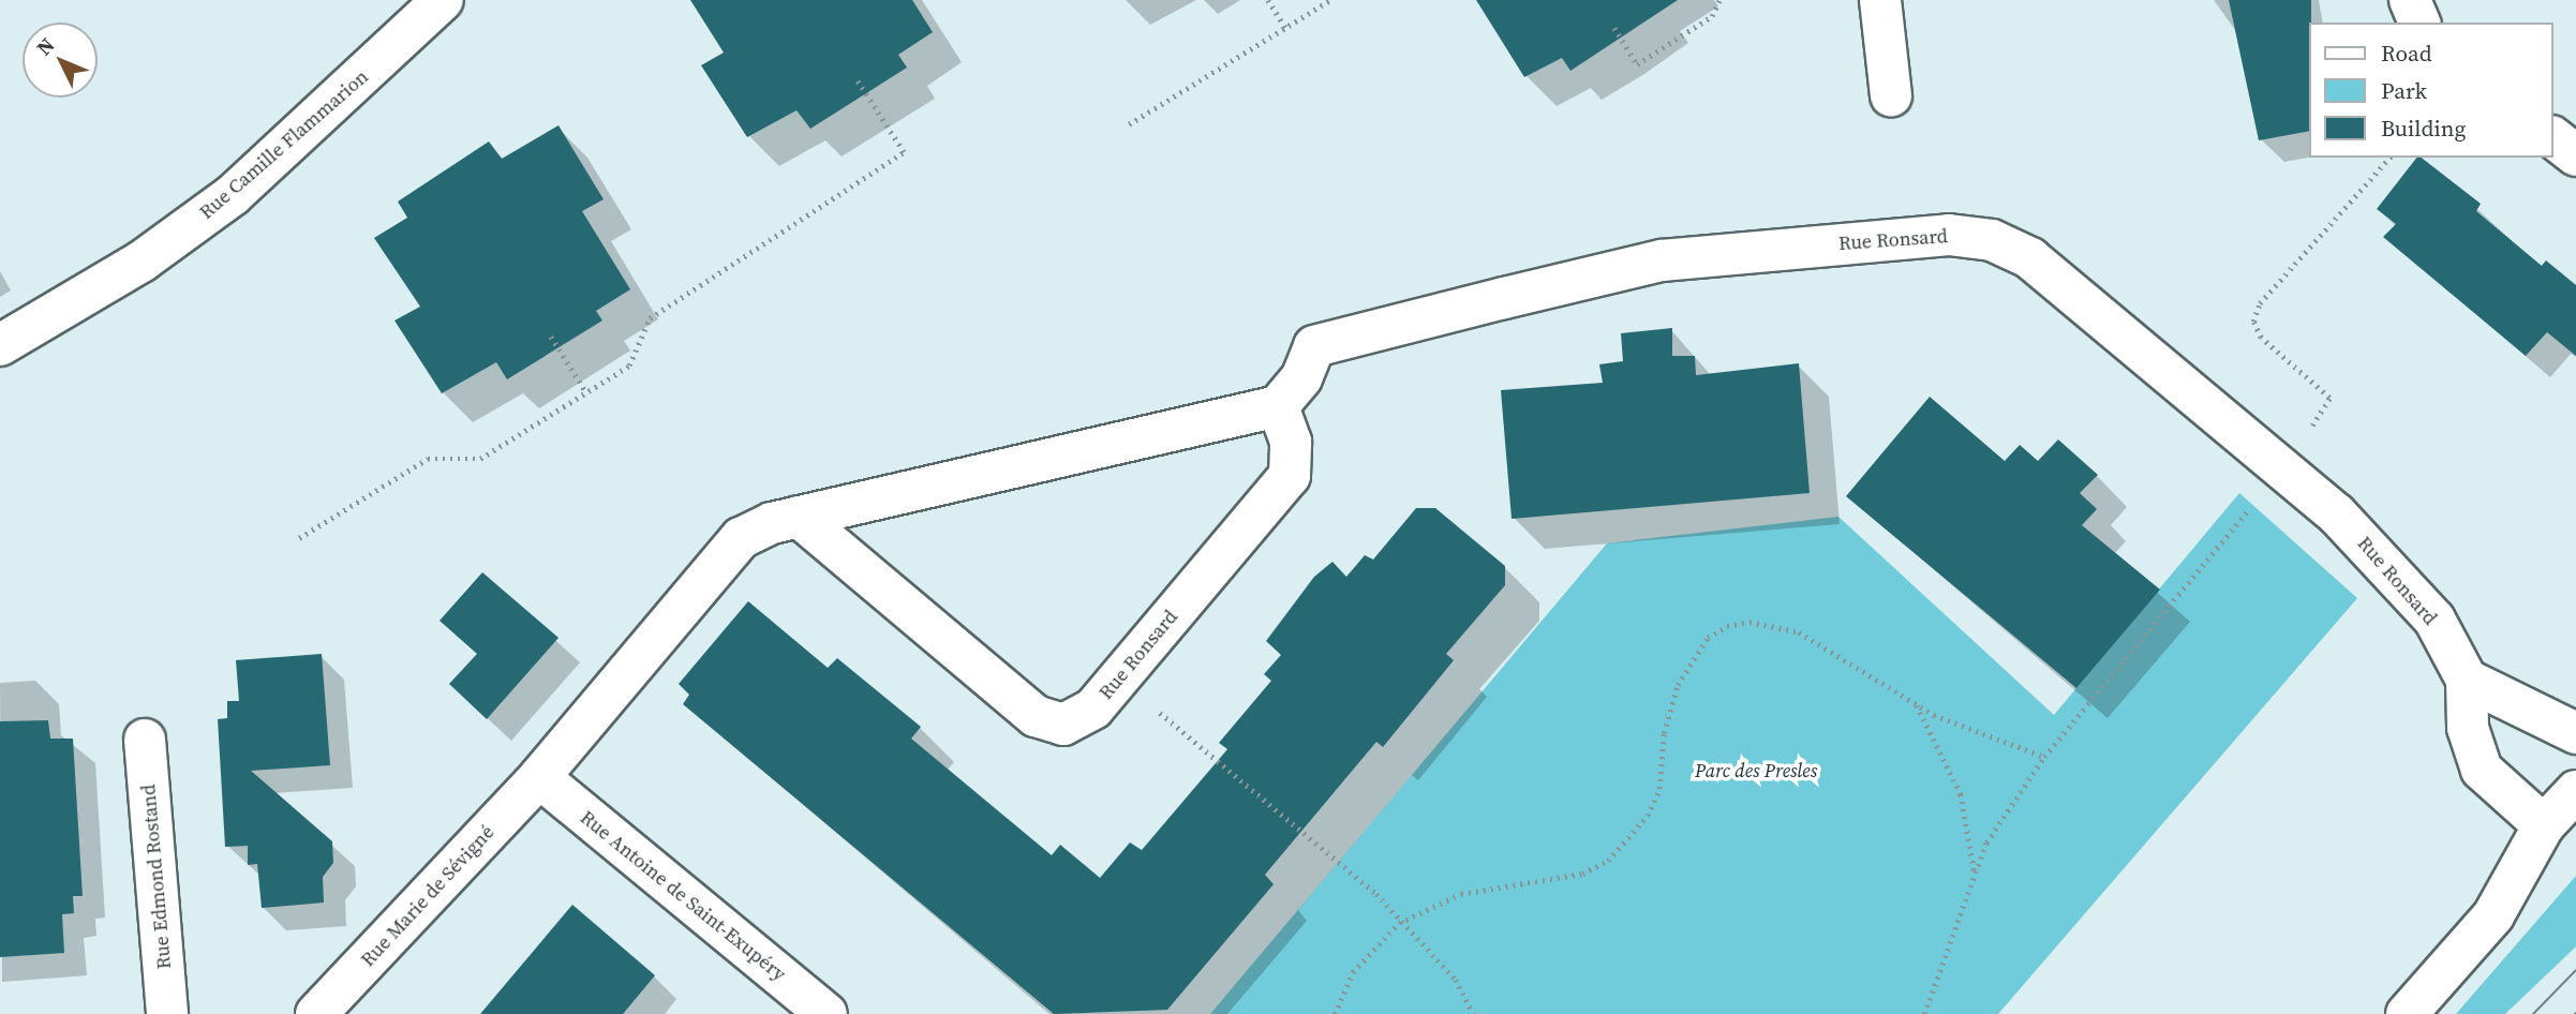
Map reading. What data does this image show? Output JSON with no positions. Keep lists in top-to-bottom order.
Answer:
{
  "streets": {
    "street": [
      "Rue Camille Flammarion",
      "Rue Ronsard",
      "Rue Edmond Rostand",
      "Rue Marie de Sévigné",
      "Rue Antoine de Saint-Exupéry"
    ]
  },
  "crossings": [
    ["Rue Marie de Sévigné", "Rue Antoine de Saint-Exupéry"]
  ],
  "parks": ["Parc des Presles"],
  "legend": ["Road", "Park", "Building"],
  "north": "top left"
}
